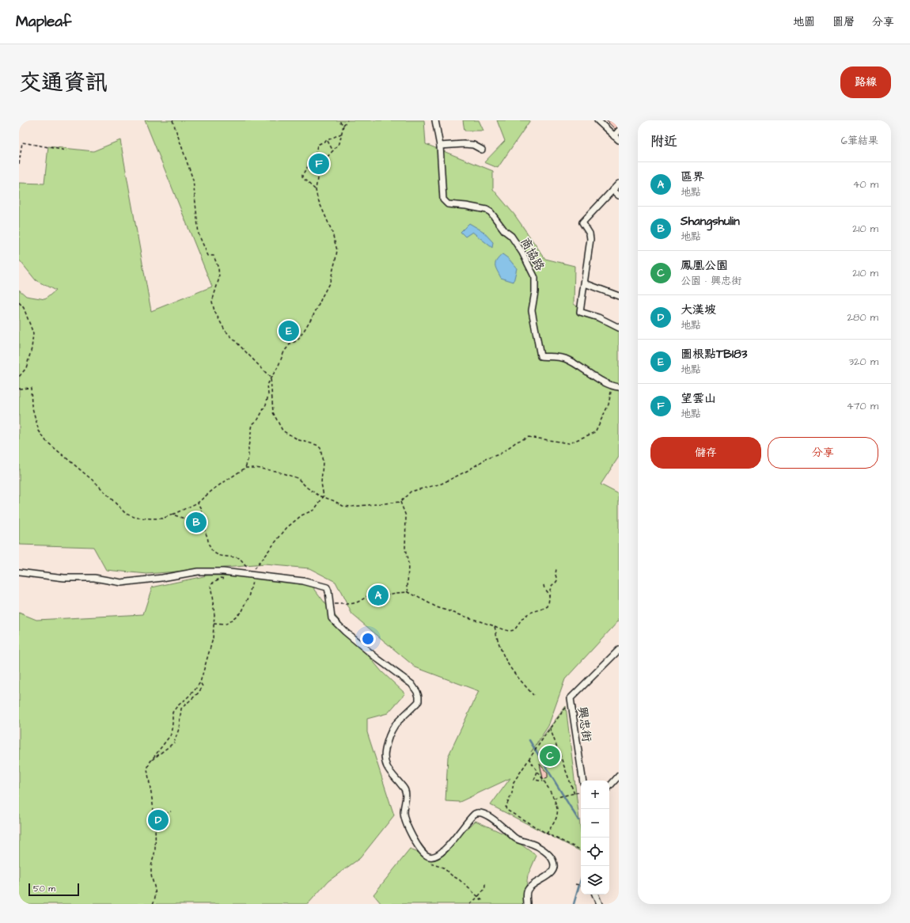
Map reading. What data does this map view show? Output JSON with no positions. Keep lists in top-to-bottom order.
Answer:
{
  "streets": {
    "street": ["商協路", "興忠街"]
  },
  "scale_bar": "50 m",
  "page": {
    "header": "Mapleaf",
    "nav": ["地圖", "圖層", "分享"],
    "title": "交通資訊",
    "buttons": [
      "路線",
      ["儲存", "分享"]
    ],
    "heading": ["附近", "6筆結果"],
    "pins": [
      "F",
      "E",
      "B",
      "A",
      "C",
      "D"
    ],
    "list": [
      {
        "mark": "A",
        "name": "區界",
        "note": "地點",
        "value": "40 m"
      },
      {
        "mark": "B",
        "name": "Shangshulin",
        "note": "地點",
        "value": "210 m"
      },
      {
        "mark": "C",
        "name": "鳳凰公園",
        "note": "公園 · 興忠街",
        "value": "210 m"
      },
      {
        "mark": "D",
        "name": "大漢坡",
        "note": "地點",
        "value": "280 m"
      },
      {
        "mark": "E",
        "name": "圖根點TB183",
        "note": "地點",
        "value": "320 m"
      },
      {
        "mark": "F",
        "name": "望雲山",
        "note": "地點",
        "value": "470 m"
      }
    ],
    "map_buttons": ["+", "−"],
    "scale": "50 m"
  }
}
